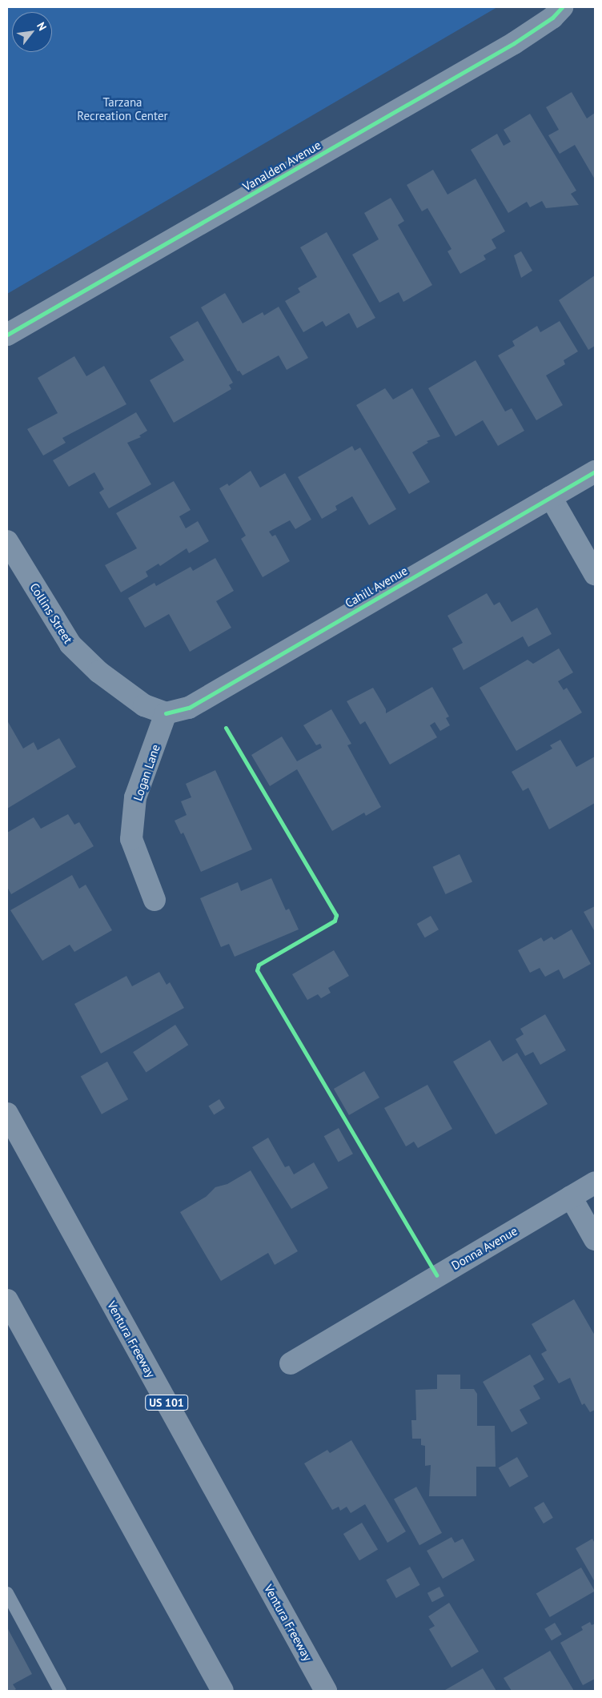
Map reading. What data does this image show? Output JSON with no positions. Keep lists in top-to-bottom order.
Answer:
{
  "streets": {
    "highway": ["Ventura Freeway", "US 101"],
    "street": [
      "Vanalden Avenue",
      "Cahill Avenue",
      "Collins Street",
      "Logan Lane",
      "Donna Avenue"
    ]
  },
  "crossings": [
    ["Cahill Avenue", "Collins Street"],
    ["Cahill Avenue", "Logan Lane"],
    ["Collins Street", "Logan Lane"]
  ],
  "parks": ["Tarzana Recreation Center"],
  "north": "top right"
}
